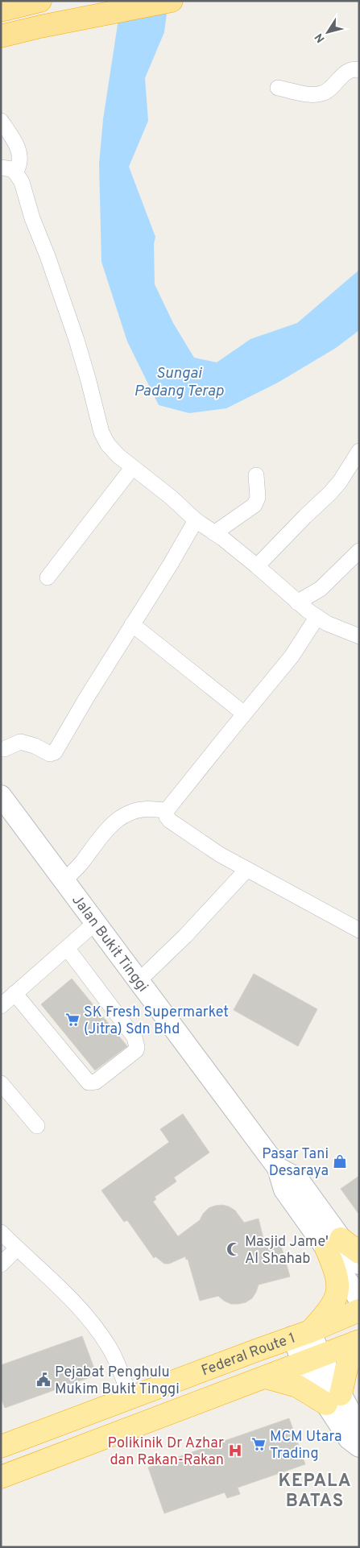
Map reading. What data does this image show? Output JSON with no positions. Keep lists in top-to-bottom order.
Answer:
{
  "streets": {
    "highway": ["Federal Route 1"],
    "main road": ["Jalan Bukit Tinggi"]
  },
  "districts": ["KEPALA BATAS"],
  "water": ["Sungai Padang Terap"],
  "places": {
    "supermarket": ["SK Fresh Supermarket (Jitra) Sdn Bhd", "MCM Utara Trading"],
    "shop": ["Pasar Tani Desaraya"],
    "mosque": ["Masjid Jame' Al Shahab"],
    "public building": ["Pejabat Penghulu Mukim Bukit Tinggi"],
    "hospital": ["Polikinik Dr Azhar dan Rakan-Rakan"]
  },
  "north": "bottom left"
}
